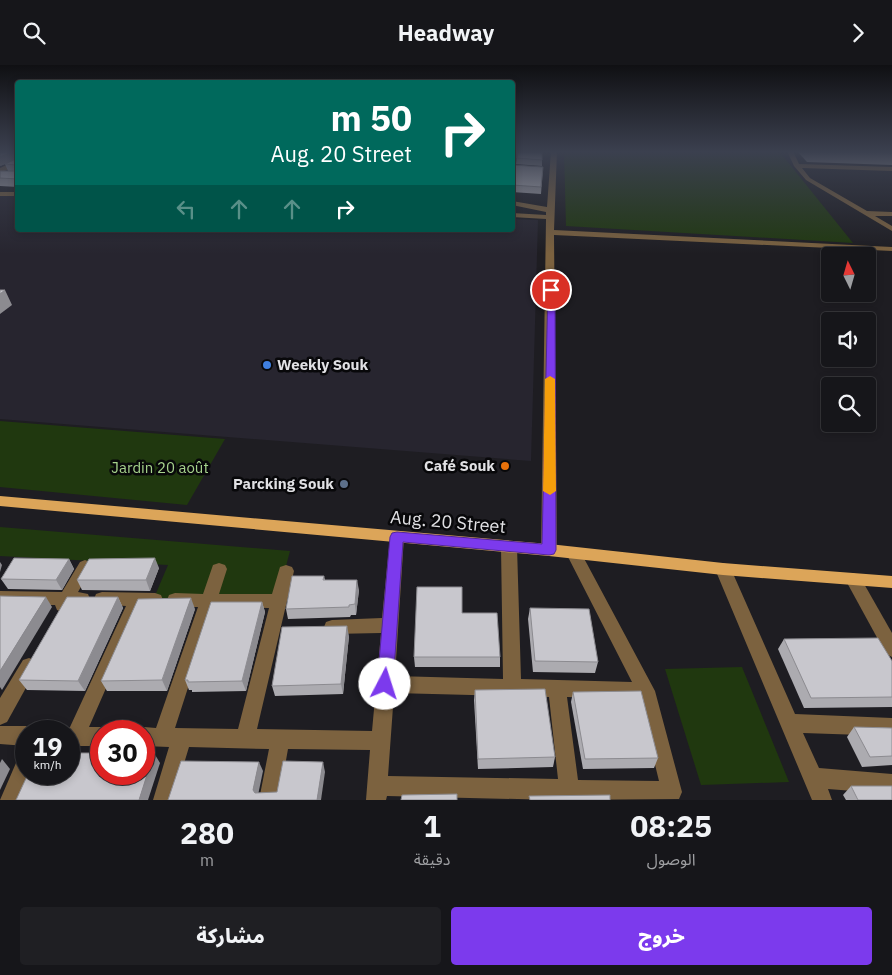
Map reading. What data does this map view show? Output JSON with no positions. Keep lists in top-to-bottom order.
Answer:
{
  "streets": {
    "main road": ["Aug. 20 Street"]
  },
  "parks": ["Jardin 20 août"],
  "places": ["Weekly Souk", "Café Souk", "Parcking Souk"],
  "north": "top",
  "page": {
    "header": "Headway",
    "turn": ["50 m", "Aug. 20 Street"],
    "speed": "19 km/h",
    "limit": "30",
    "eta": [
      "08:25",
      "الوصول",
      "1",
      "دقيقة",
      "280",
      "m"
    ],
    "buttons": ["خروج", "مشاركة"]
  }
}
